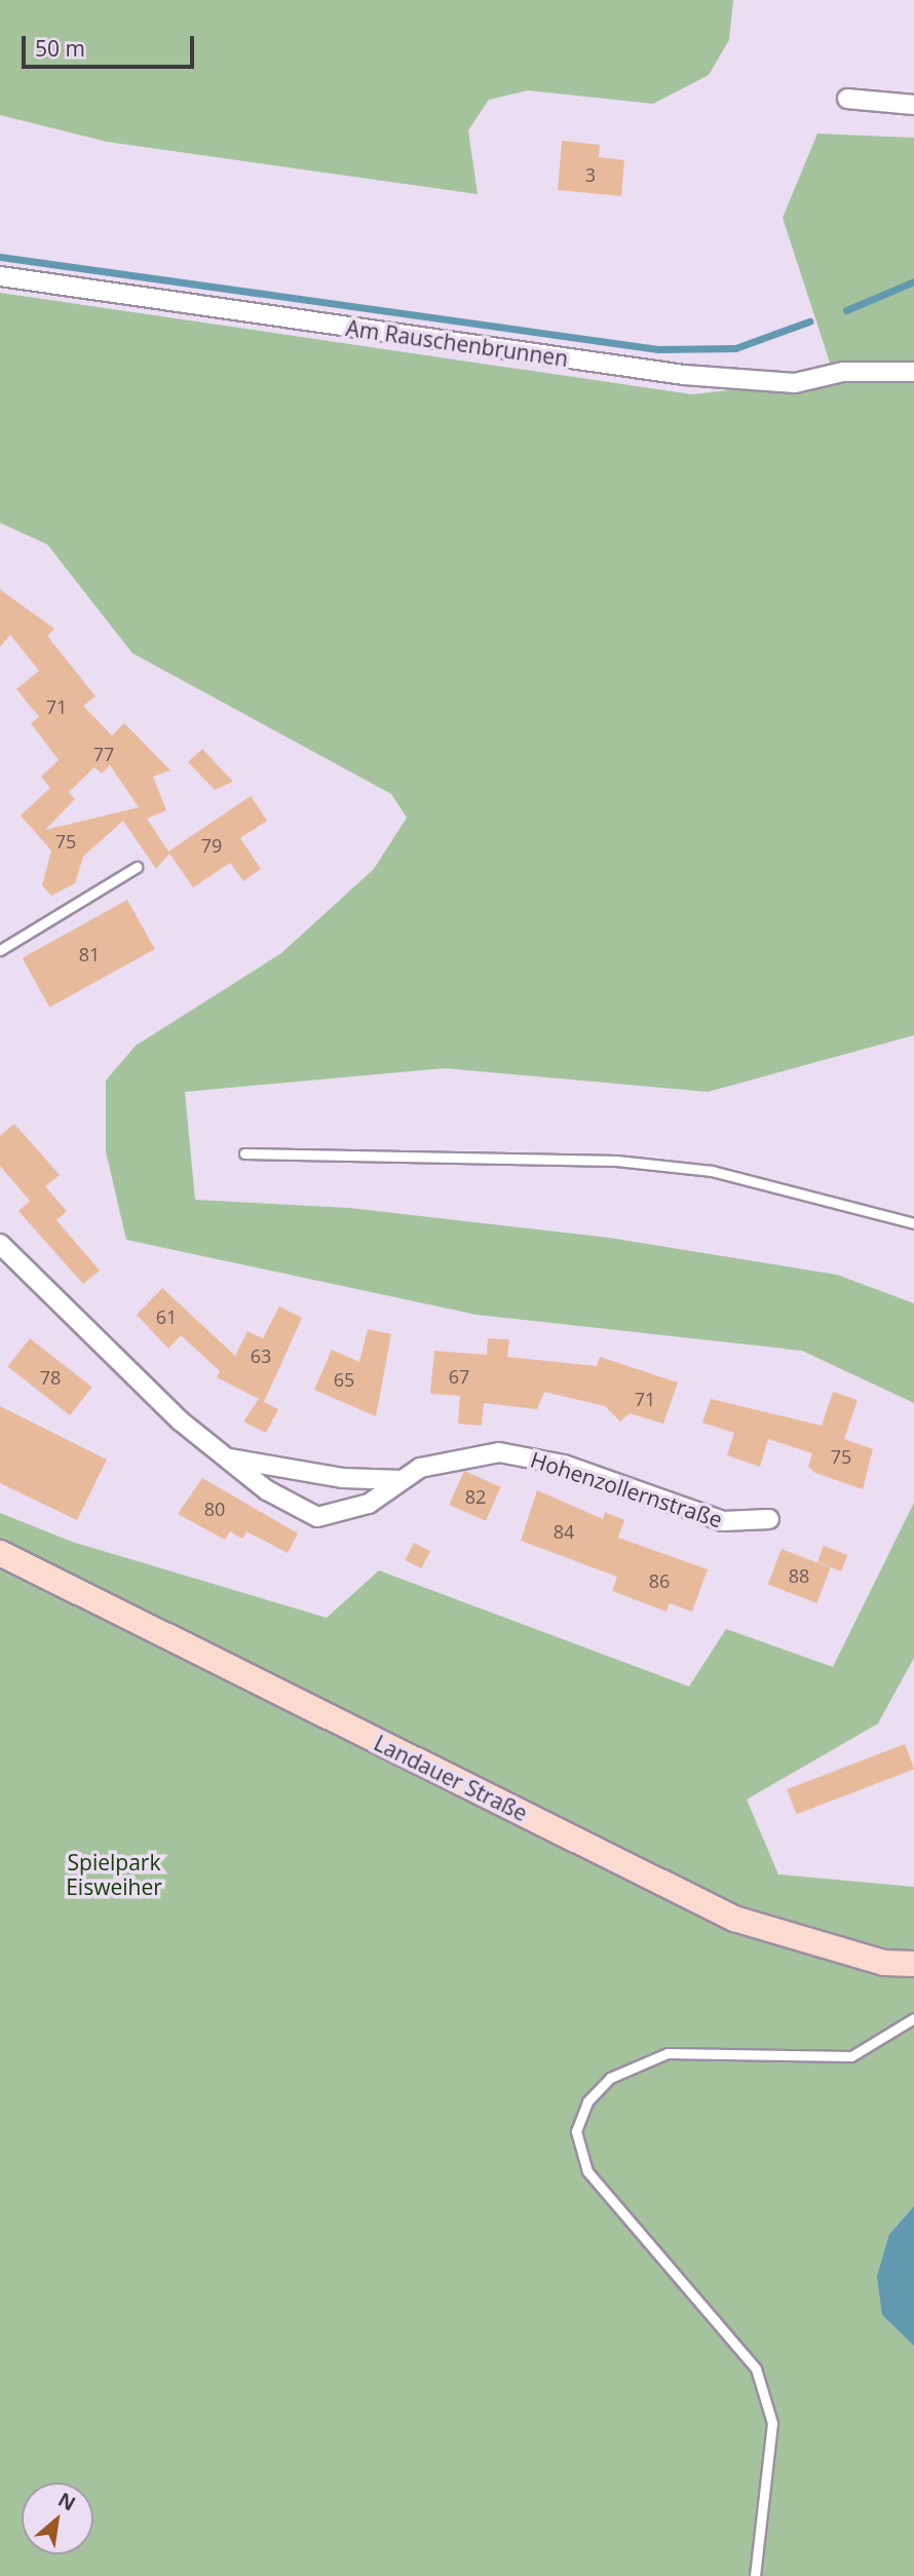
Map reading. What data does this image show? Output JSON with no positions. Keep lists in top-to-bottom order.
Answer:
{
  "streets": {
    "main road": ["Landauer Straße"],
    "street": ["Am Rauschenbrunnen", "Hohenzollernstraße"]
  },
  "parks": ["Spielpark Eisweiher"],
  "house_numbers": [
    "3",
    "71",
    "77",
    "75",
    "79",
    "81",
    "61",
    "63",
    "67",
    "78",
    "65",
    "71",
    "75",
    "82",
    "80",
    "84",
    "88",
    "86"
  ],
  "scale_bar": "50 m",
  "north": "top right"
}
